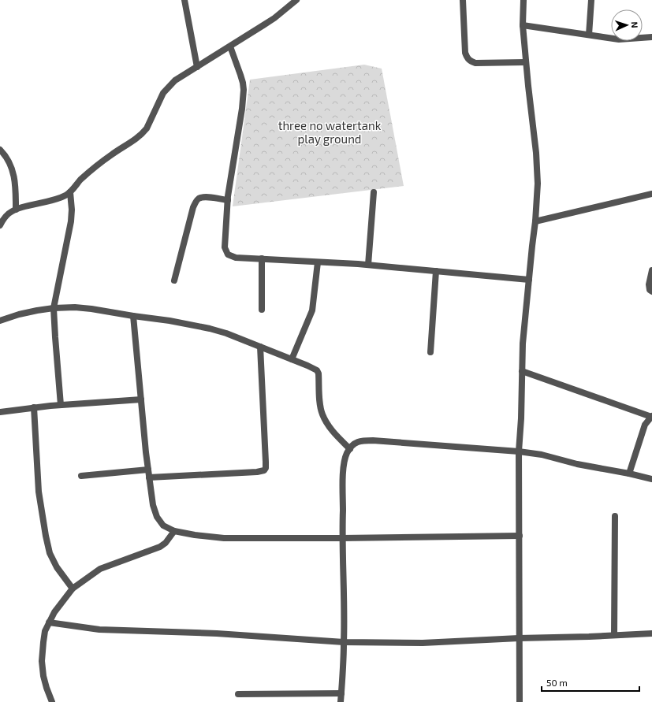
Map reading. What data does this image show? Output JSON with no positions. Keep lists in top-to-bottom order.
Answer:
{
  "parks": ["three no watertank play ground"],
  "scale_bar": "50 m",
  "north": "right"
}
